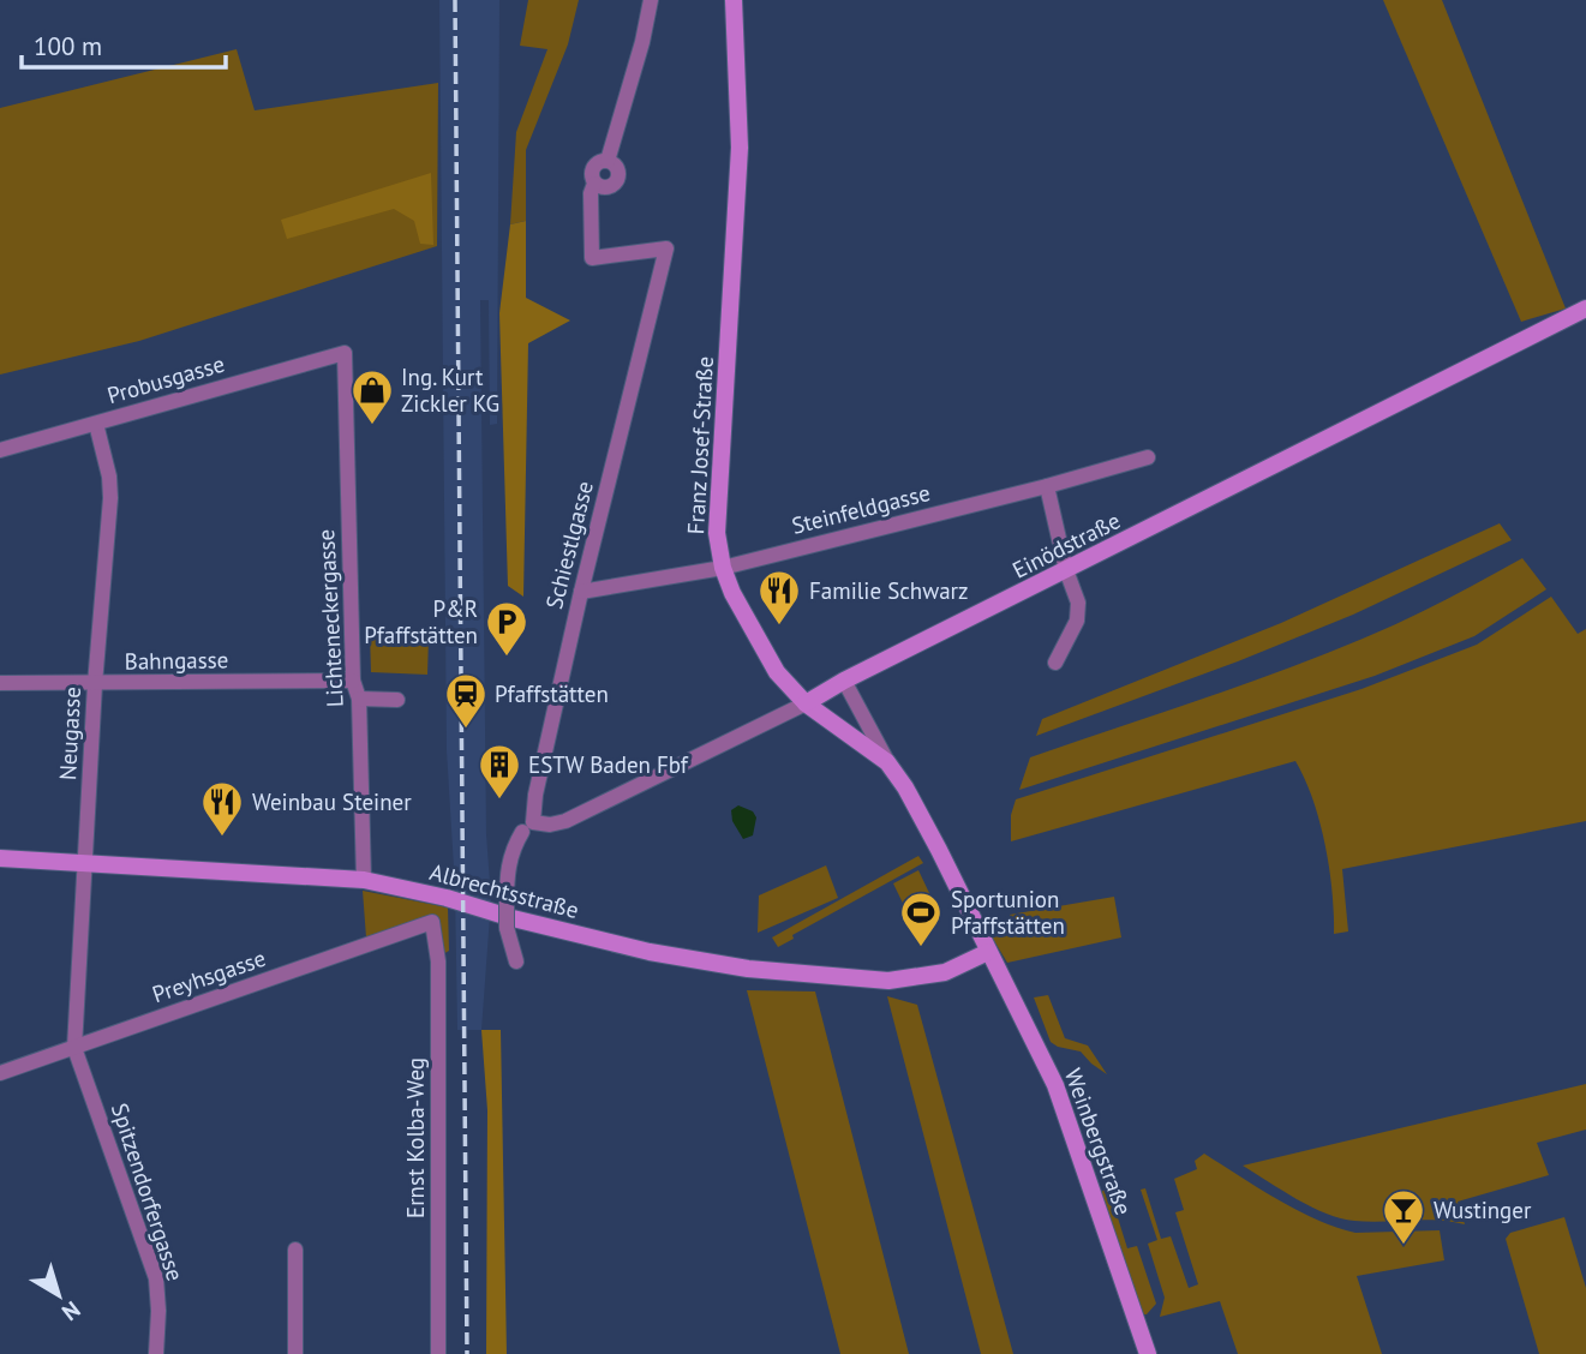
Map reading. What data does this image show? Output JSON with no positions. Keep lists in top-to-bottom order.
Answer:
{
  "streets": {
    "street": [
      "Probusgasse",
      "Franz Josef-Straße",
      "Steinfeldgasse",
      "Schiestlgasse",
      "Einödstraße",
      "Lichteneckergasse",
      "Bahngasse",
      "Neugasse",
      "Albrechtsstraße",
      "Preyhsgasse",
      "Ernst Kolba-Weg",
      "Weinbergstraße",
      "Spitzendorfergasse"
    ]
  },
  "crossings": [
    ["Probusgasse", "Lichteneckergasse"],
    ["Probusgasse", "Neugasse"],
    ["Franz Josef-Straße", "Steinfeldgasse"],
    ["Franz Josef-Straße", "Einödstraße"],
    ["Franz Josef-Straße", "Albrechtsstraße"],
    ["Franz Josef-Straße", "Weinbergstraße"],
    ["Steinfeldgasse", "Schiestlgasse"],
    ["Schiestlgasse", "Einödstraße"],
    ["Lichteneckergasse", "Bahngasse"],
    ["Lichteneckergasse", "Albrechtsstraße"],
    ["Bahngasse", "Neugasse"],
    ["Neugasse", "Albrechtsstraße"],
    ["Neugasse", "Preyhsgasse"],
    ["Neugasse", "Spitzendorfergasse"],
    ["Albrechtsstraße", "Weinbergstraße"],
    ["Preyhsgasse", "Ernst Kolba-Weg"],
    ["Preyhsgasse", "Spitzendorfergasse"]
  ],
  "places": {
    "shop": ["Ing. Kurt Zickler KG"],
    "restaurant": ["Familie Schwarz", "Weinbau Steiner"],
    "parking": ["P&R Pfaffstätten"],
    "station": ["Pfaffstätten"],
    "building": ["ESTW Baden Fbf"],
    "sports": ["Sportunion Pfaffstätten"],
    "bar": ["Wustinger"]
  },
  "scale_bar": "100 m",
  "north": "bottom right"
}
